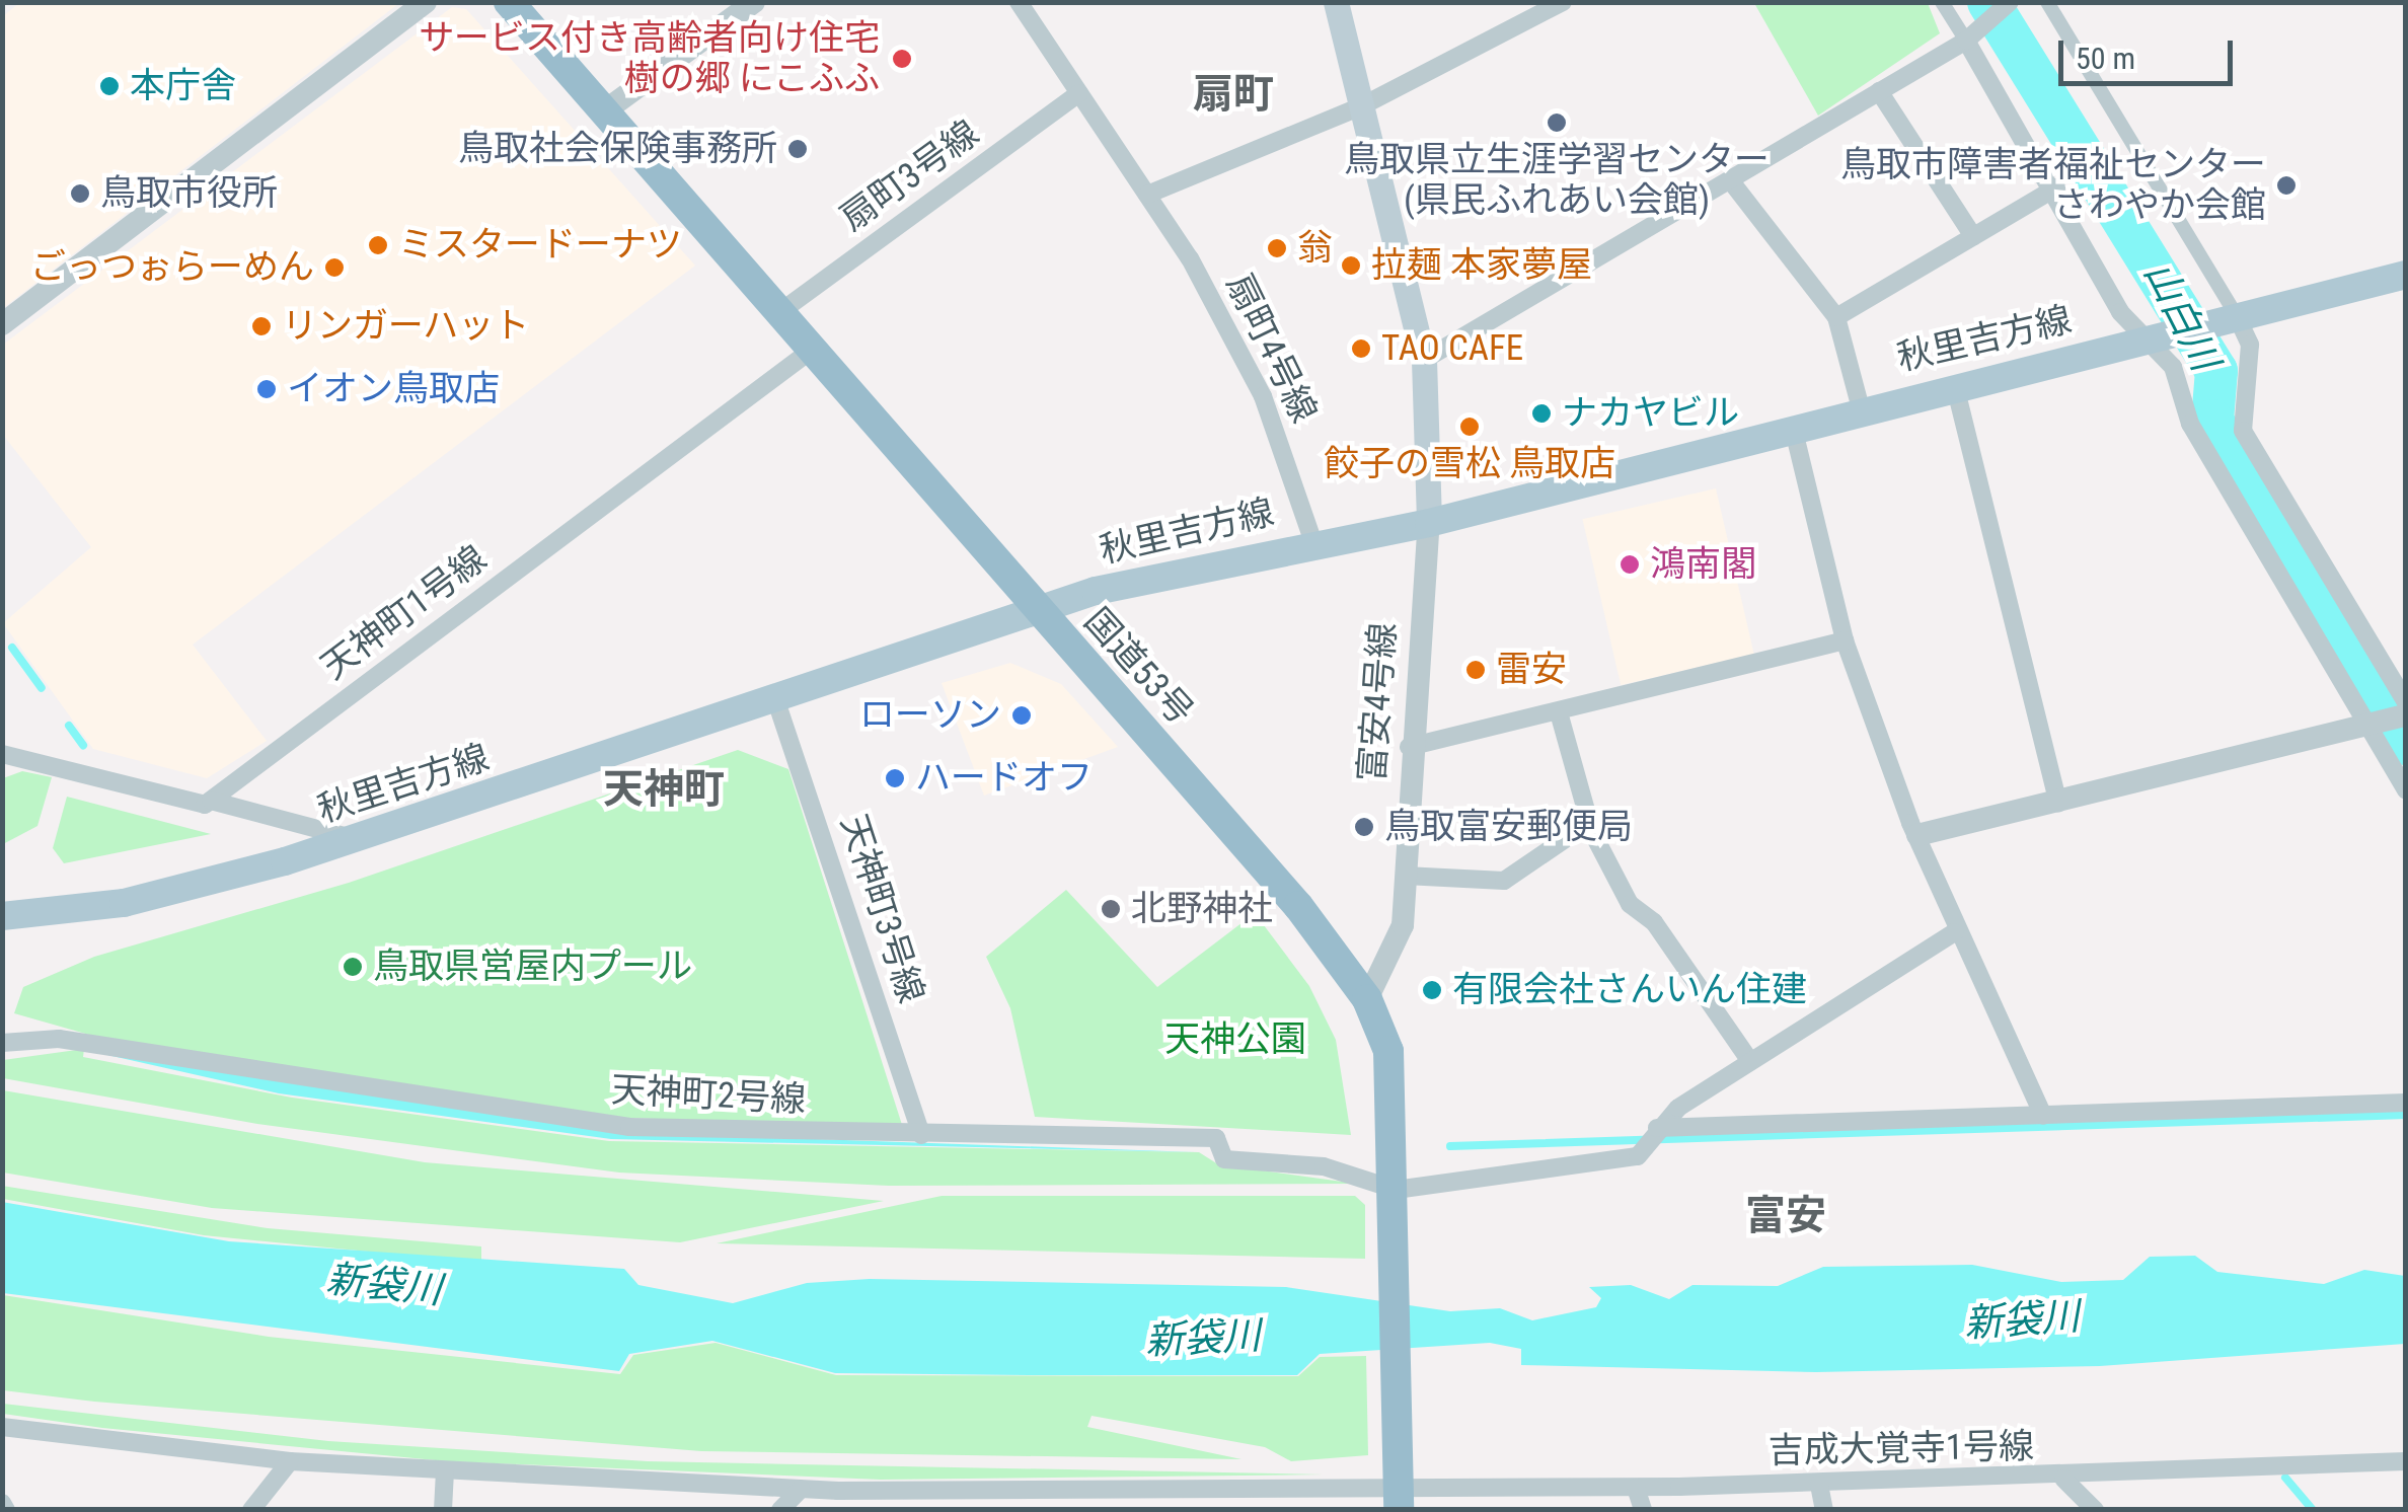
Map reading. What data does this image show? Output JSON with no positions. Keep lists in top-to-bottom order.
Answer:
{
  "streets": {
    "highway": ["国道53号"],
    "main road": ["秋里吉方線"],
    "street": [
      "扇町3号線",
      "扇町4号線",
      "天神町1号線",
      "富安4号線",
      "天神町3号線",
      "天神町2号線",
      "吉成大覚寺1号線"
    ]
  },
  "crossings": [
    ["扇町3号線", "扇町4号線"],
    ["扇町3号線", "国道53号"],
    ["秋里吉方線", "扇町4号線"],
    ["秋里吉方線", "国道53号"],
    ["秋里吉方線", "富安4号線"],
    ["秋里吉方線", "天神町3号線"],
    ["天神町1号線", "国道53号"],
    ["国道53号", "富安4号線"],
    ["国道53号", "天神町2号線"],
    ["国道53号", "吉成大覚寺1号線"],
    ["天神町3号線", "天神町2号線"]
  ],
  "districts": ["扇町", "天神町", "富安"],
  "water": ["山白川", "新袋川"],
  "parks": ["天神公園"],
  "places": [
    "サービス付き高齢者向け住宅 樹の郷 にこふふ",
    "本庁舎",
    "鳥取県立生涯学習センター (県民ふれあい会館)",
    "鳥取社会保険事務所",
    "鳥取市障害者福祉センター さわやか会館",
    "鳥取市役所",
    "ミスタードーナツ",
    "翁",
    "拉麺 本家夢屋",
    "ごっつぉらーめん",
    "リンガーハット",
    "TAO CAFE",
    "イオン鳥取店",
    "ナカヤビル",
    "餃子の雪松 鳥取店",
    "鴻南閣",
    "雷安",
    "ローソン",
    "ハードオフ",
    "鳥取富安郵便局",
    "北野神社",
    "鳥取県営屋内プール",
    "有限会社さんいん住建"
  ],
  "scale_bar": "50 m"
}
